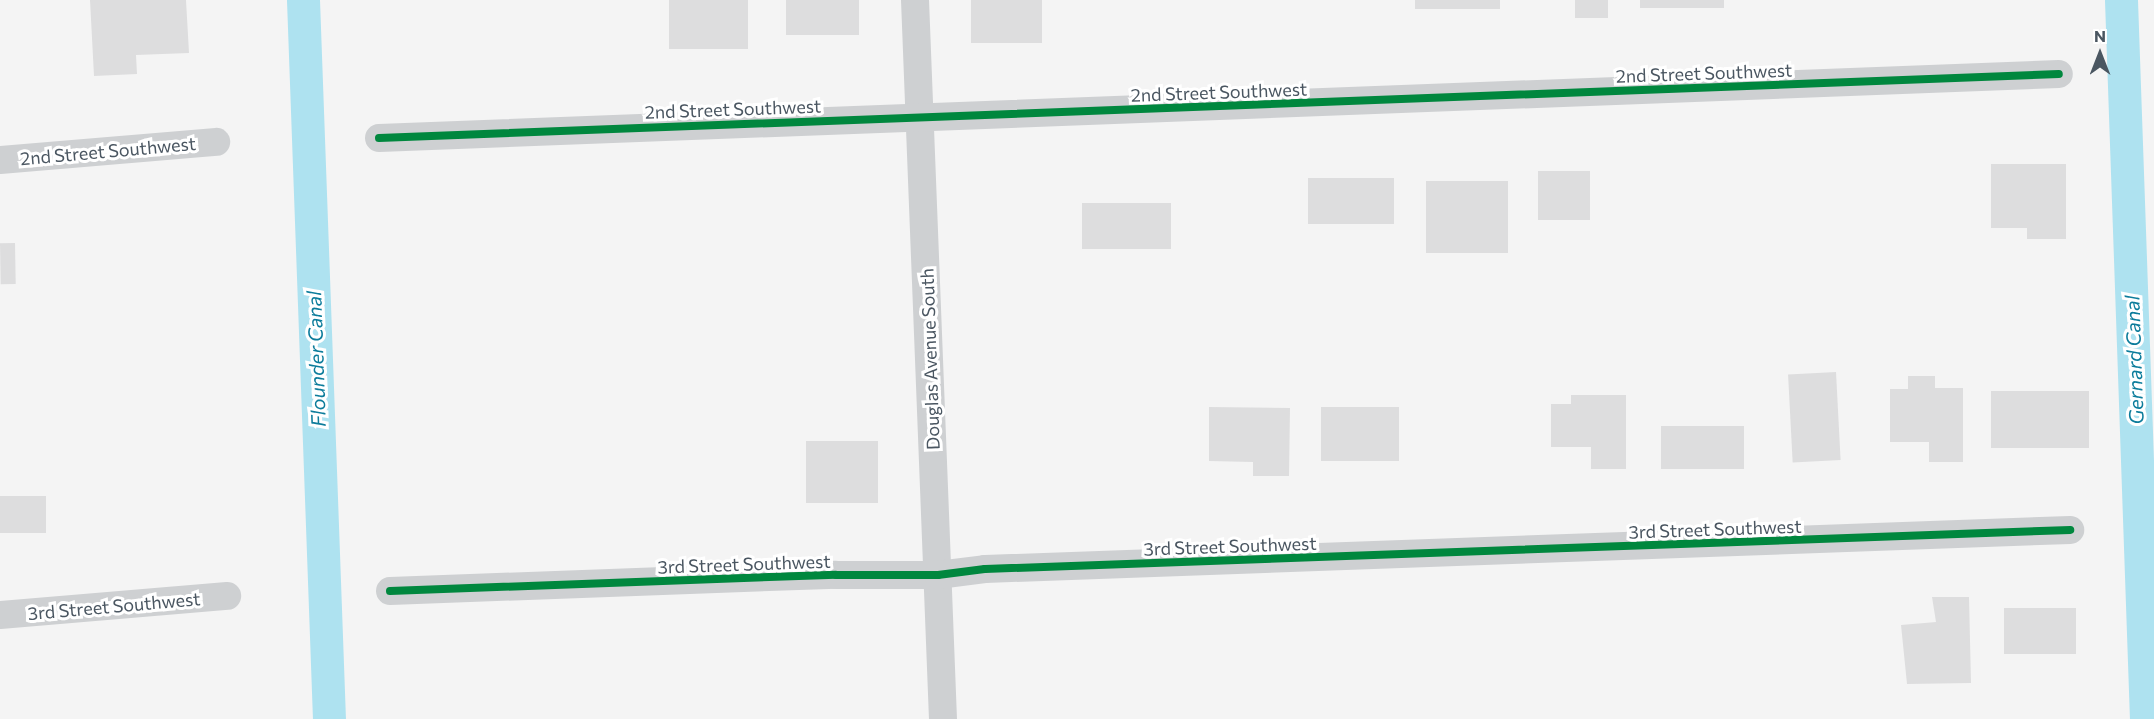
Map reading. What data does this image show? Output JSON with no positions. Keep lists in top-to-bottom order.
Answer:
{
  "streets": {
    "street": ["2nd Street Southwest", "Douglas Avenue South", "3rd Street Southwest"]
  },
  "crossings": [
    ["2nd Street Southwest", "Douglas Avenue South"],
    ["Douglas Avenue South", "3rd Street Southwest"]
  ],
  "water": ["Flounder Canal", "Gernard Canal"],
  "north": "top"
}
